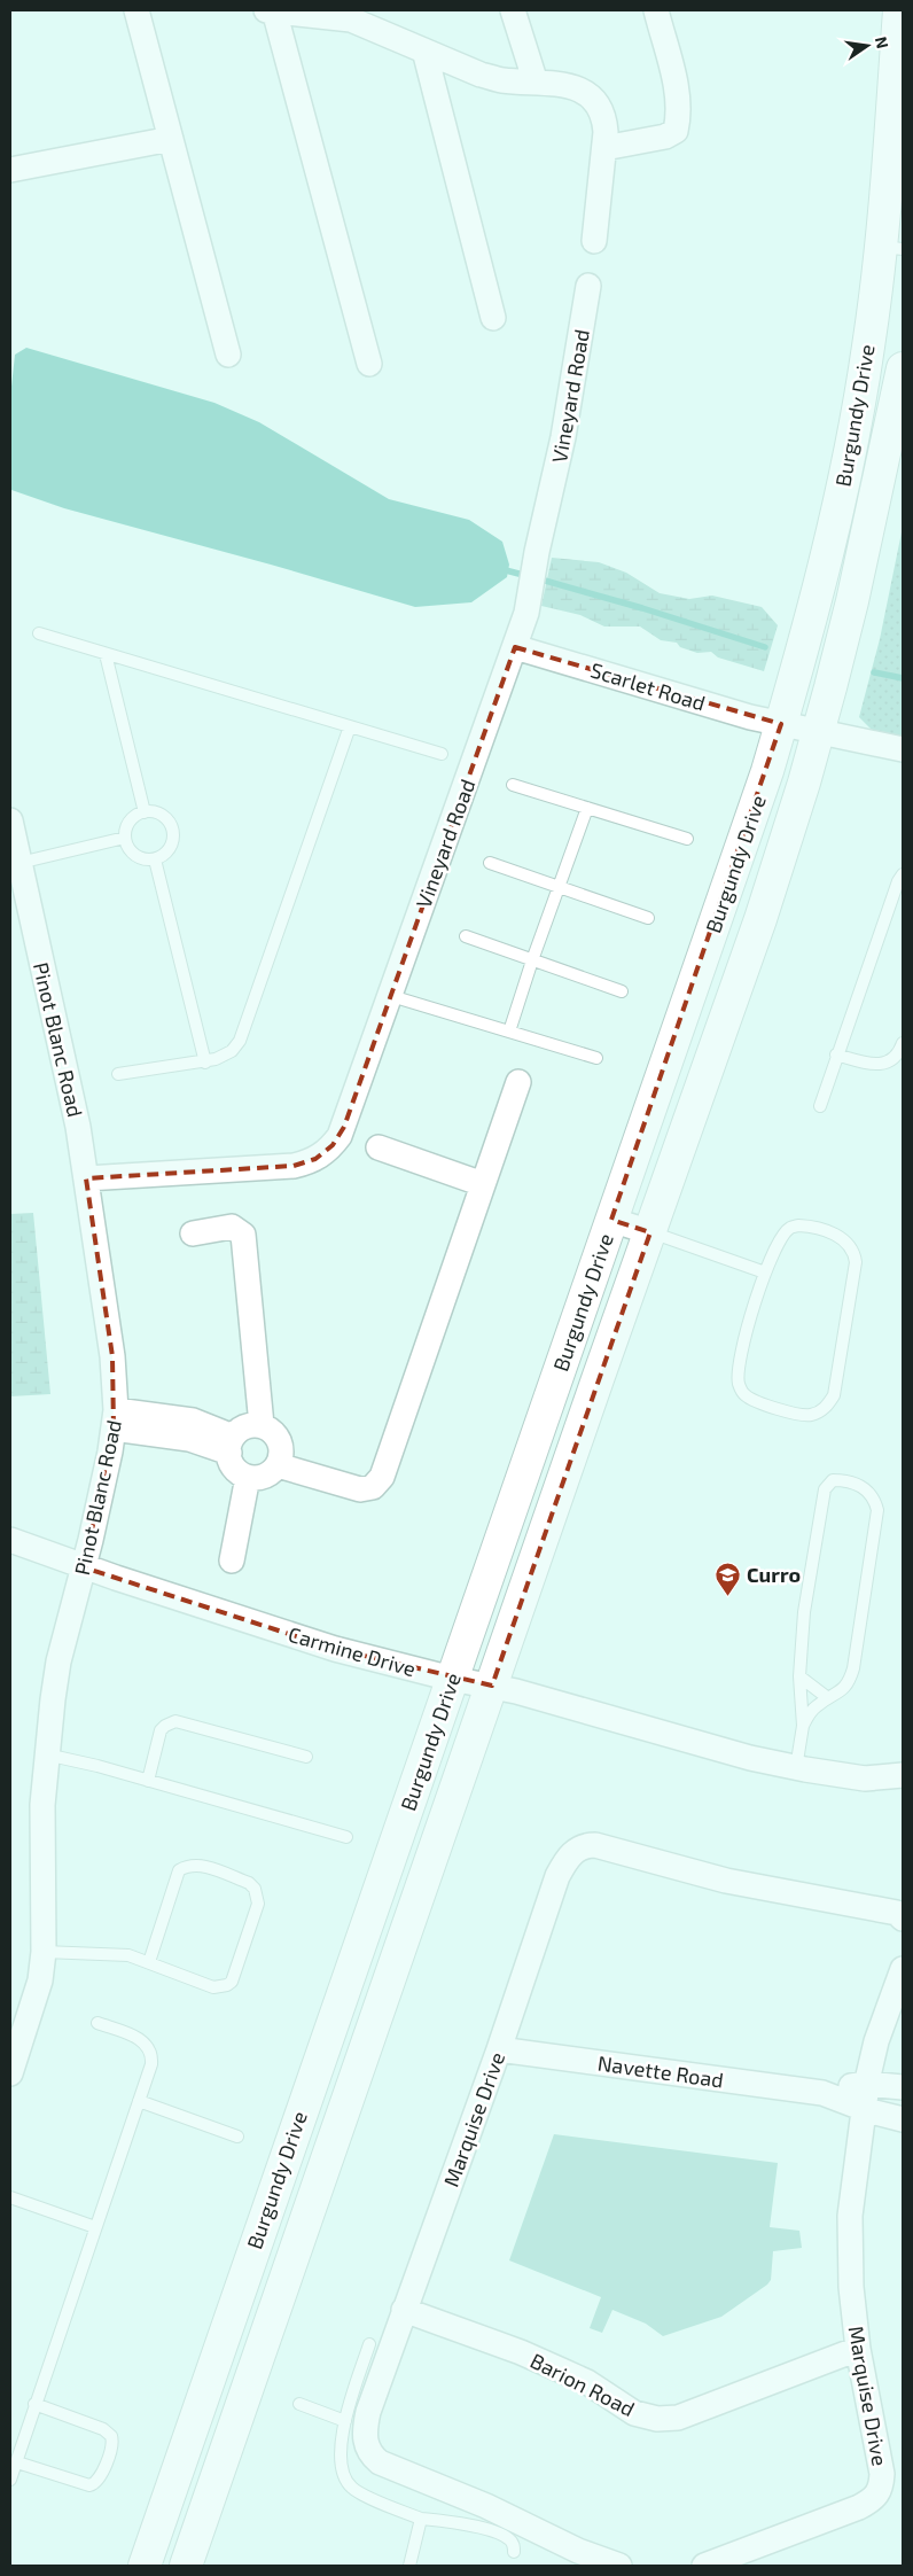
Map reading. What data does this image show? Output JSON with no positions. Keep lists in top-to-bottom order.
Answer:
{
  "streets": {
    "main road": ["Burgundy Drive"],
    "street": [
      "Vineyard Road",
      "Scarlet Road",
      "Pinot Blanc Road",
      "Carmine Drive",
      "Navette Road",
      "Marquise Drive",
      "Barion Road"
    ]
  },
  "crossings": [
    ["Vineyard Road", "Scarlet Road"],
    ["Vineyard Road", "Pinot Blanc Road"],
    ["Burgundy Drive", "Scarlet Road"],
    ["Burgundy Drive", "Carmine Drive"],
    ["Pinot Blanc Road", "Carmine Drive"],
    ["Navette Road", "Marquise Drive"],
    ["Marquise Drive", "Barion Road"]
  ],
  "places": {
    "school or university": ["Curro"]
  },
  "north": "right"
}
